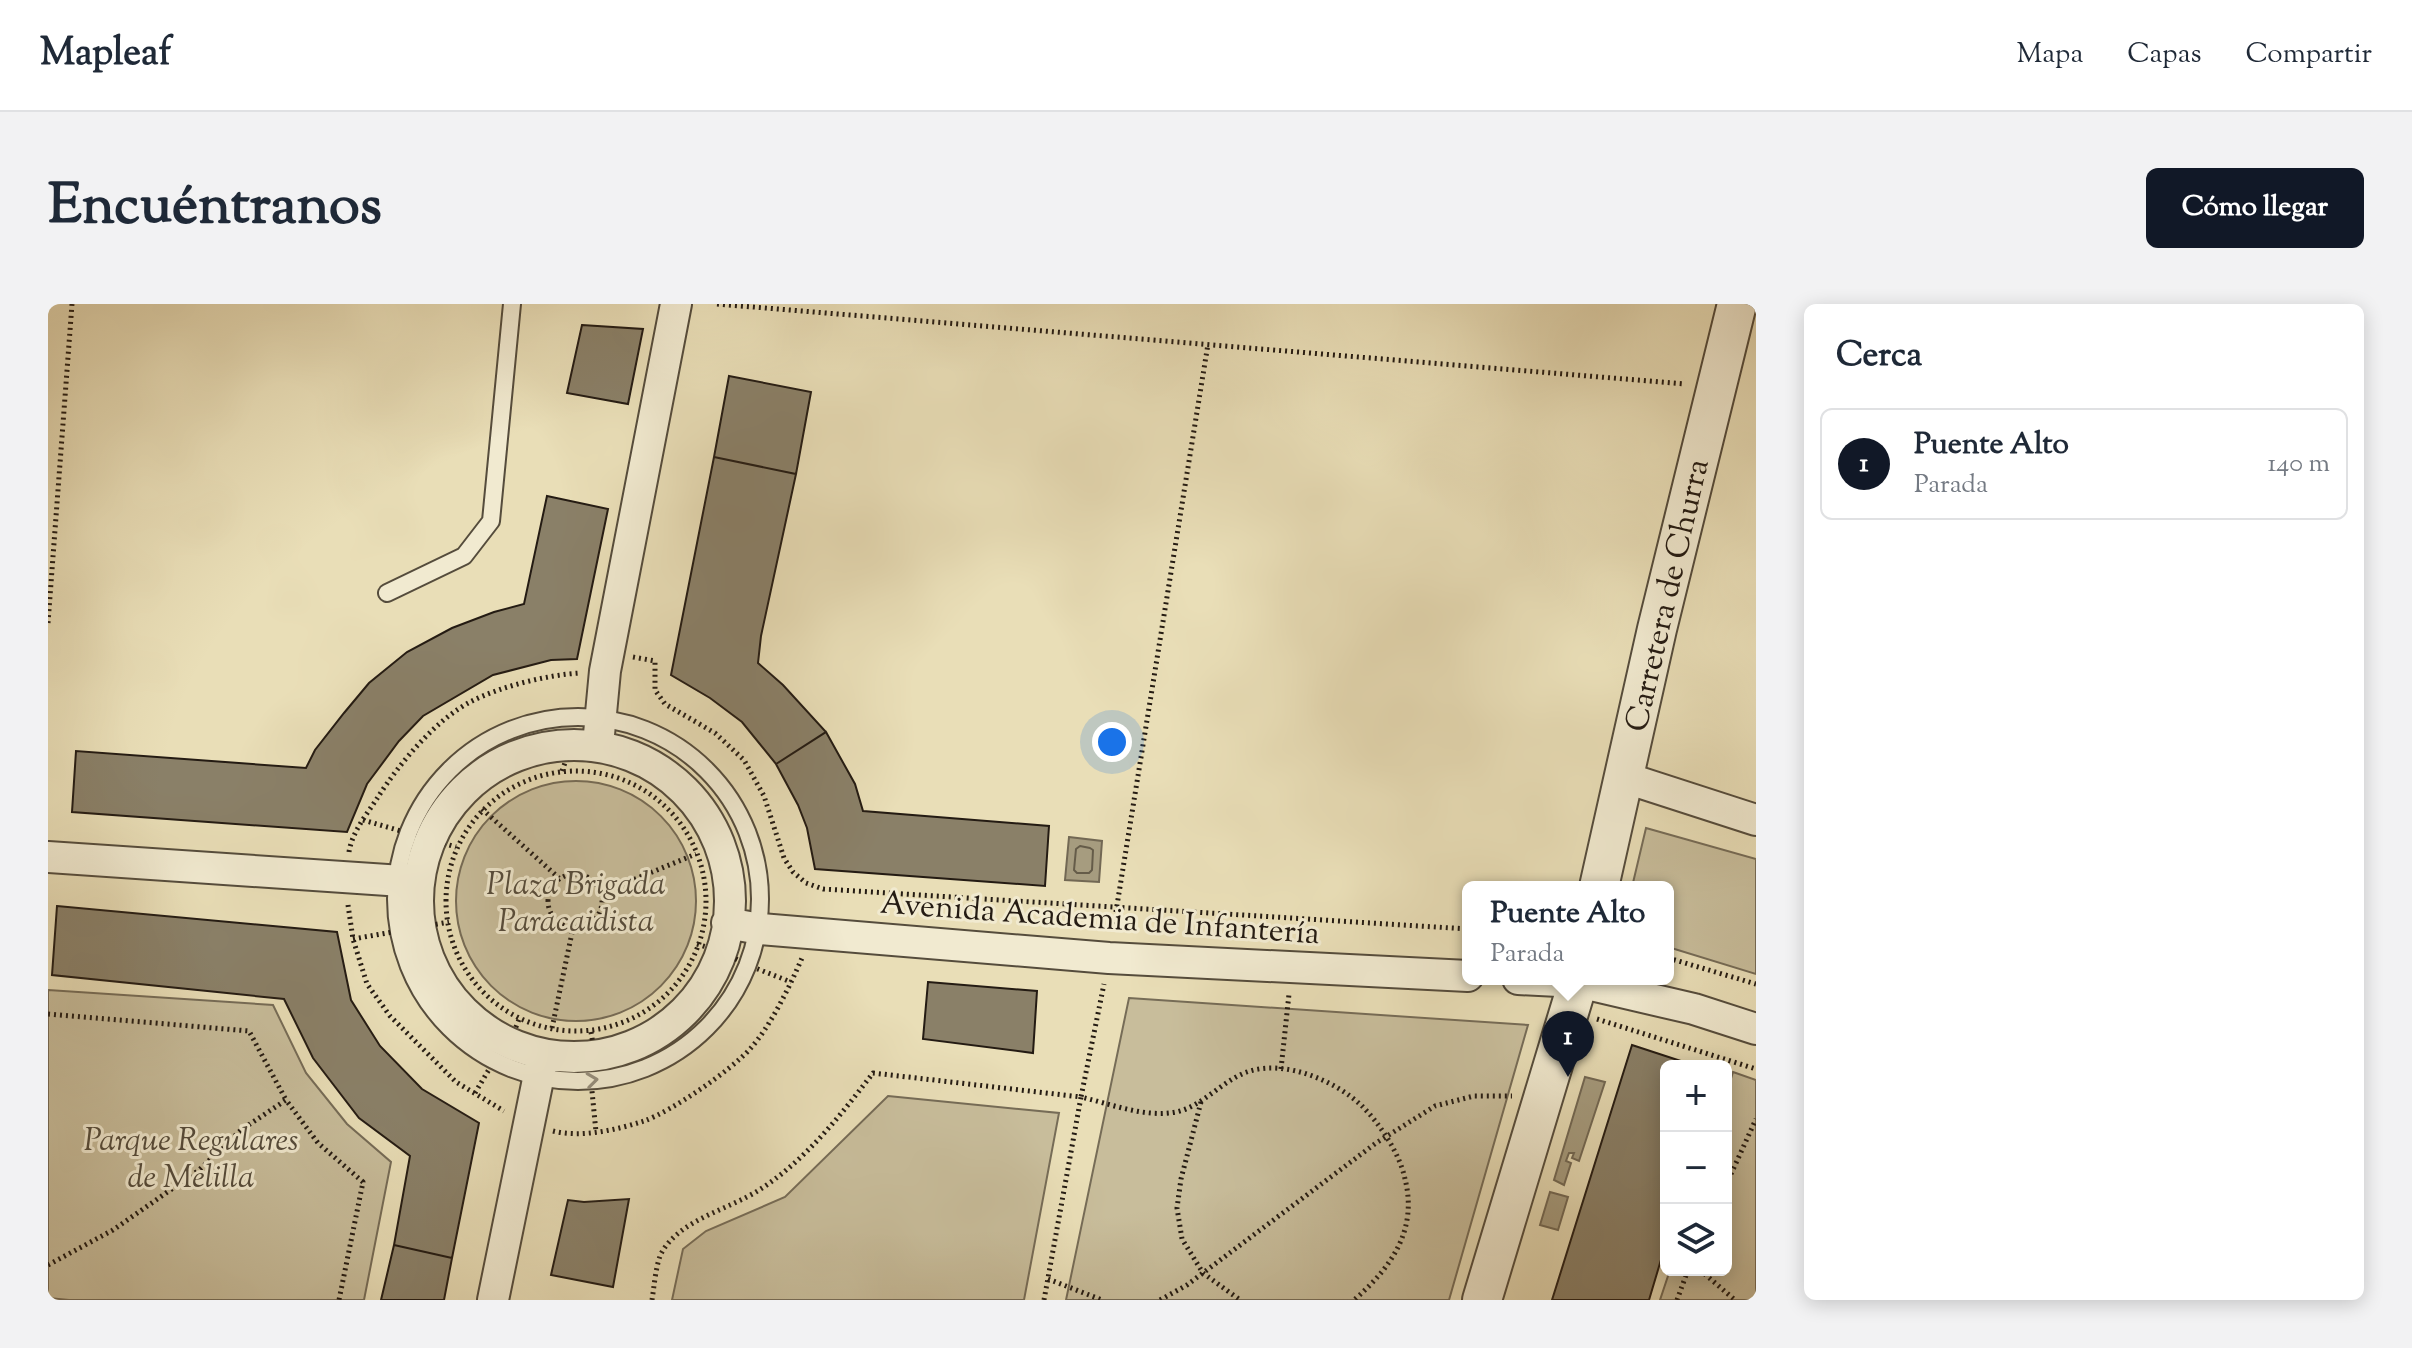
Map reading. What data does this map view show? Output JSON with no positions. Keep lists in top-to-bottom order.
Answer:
{
  "streets": {
    "street": ["Carretera de Churra", "Avenida Academia de Infantería"]
  },
  "parks": ["Plaza Brigada Paracaidista", "Parque Regulares de Melilla"],
  "page": {
    "header": "Mapleaf",
    "nav": ["Mapa", "Capas", "Compartir"],
    "title": "Encuéntranos",
    "buttons": "Cómo llegar",
    "heading": "Cerca",
    "list": [
      {
        "mark": "1",
        "name": "Puente Alto",
        "note": "Parada",
        "value": "140 m"
      }
    ],
    "popup": ["Puente Alto", "Parada"],
    "pins": "1",
    "map_buttons": ["+", "−"]
  }
}
